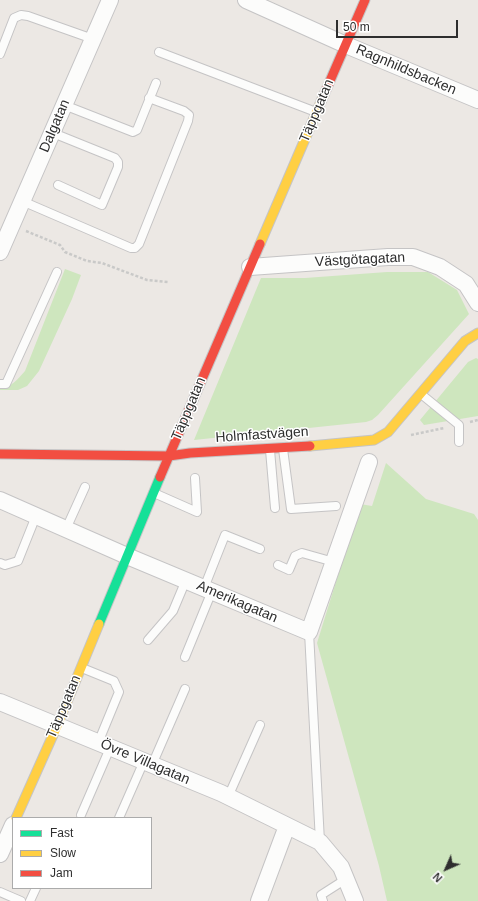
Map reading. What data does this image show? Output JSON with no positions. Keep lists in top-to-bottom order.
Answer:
{
  "streets": {
    "street": [
      "Ragnhildsbacken",
      "Täppgatan",
      "Dalgatan",
      "Västgötagatan",
      "Holmfastvägen",
      "Amerikagatan",
      "Övre Villagatan"
    ]
  },
  "crossings": [
    ["Ragnhildsbacken", "Täppgatan"],
    ["Täppgatan", "Västgötagatan"],
    ["Täppgatan", "Holmfastvägen"],
    ["Täppgatan", "Amerikagatan"],
    ["Täppgatan", "Övre Villagatan"]
  ],
  "legend": ["Fast", "Slow", "Jam"],
  "scale_bar": "50 m",
  "north": "bottom left"
}
